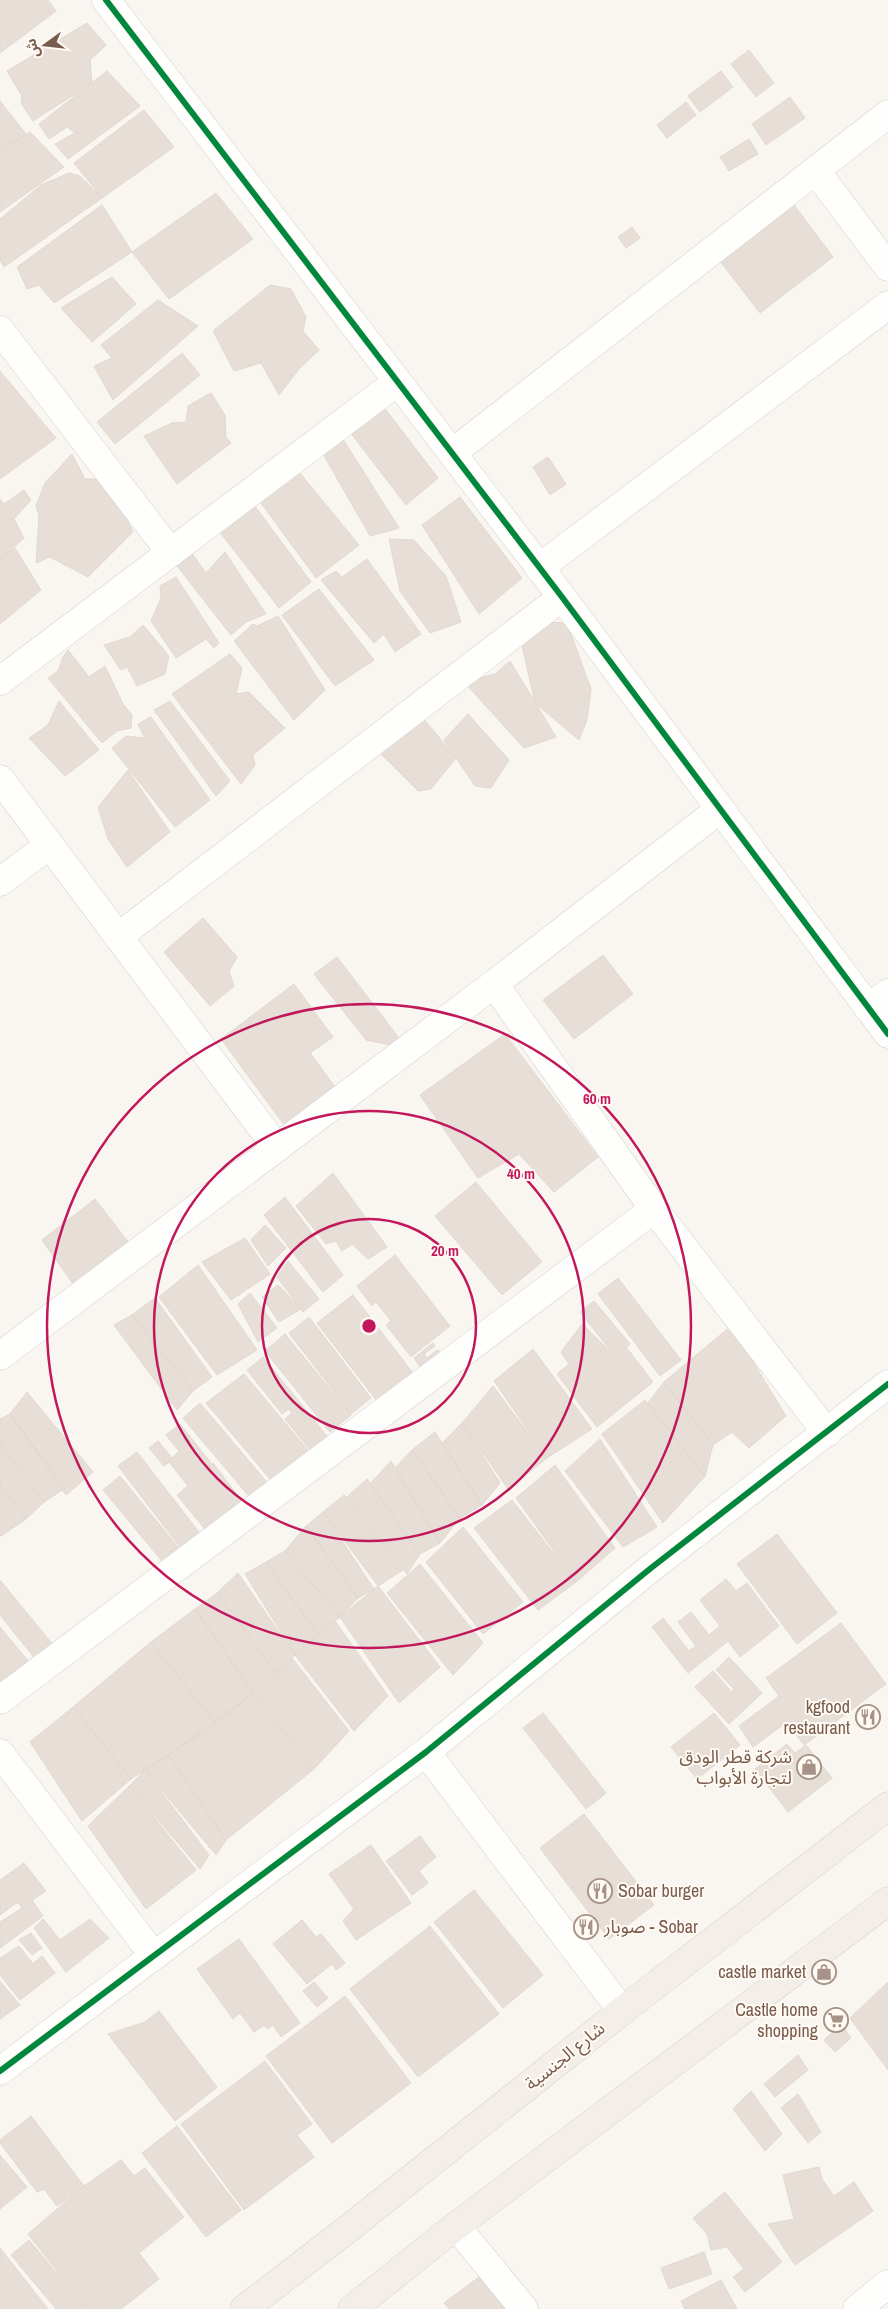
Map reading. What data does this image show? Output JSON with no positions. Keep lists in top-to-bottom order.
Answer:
{
  "streets": {
    "main road": ["شارع الجنسية"]
  },
  "places": {
    "restaurant": ["kgfood restaurant", "Sobar burger", "صوبار - Sobar"],
    "shop": ["شركة قطر الودق لتجارة الأبواب", "castle market"],
    "supermarket": ["Castle home shopping"]
  },
  "north": "left",
  "rings": ["60 m", "40 m", "20 m"]
}
